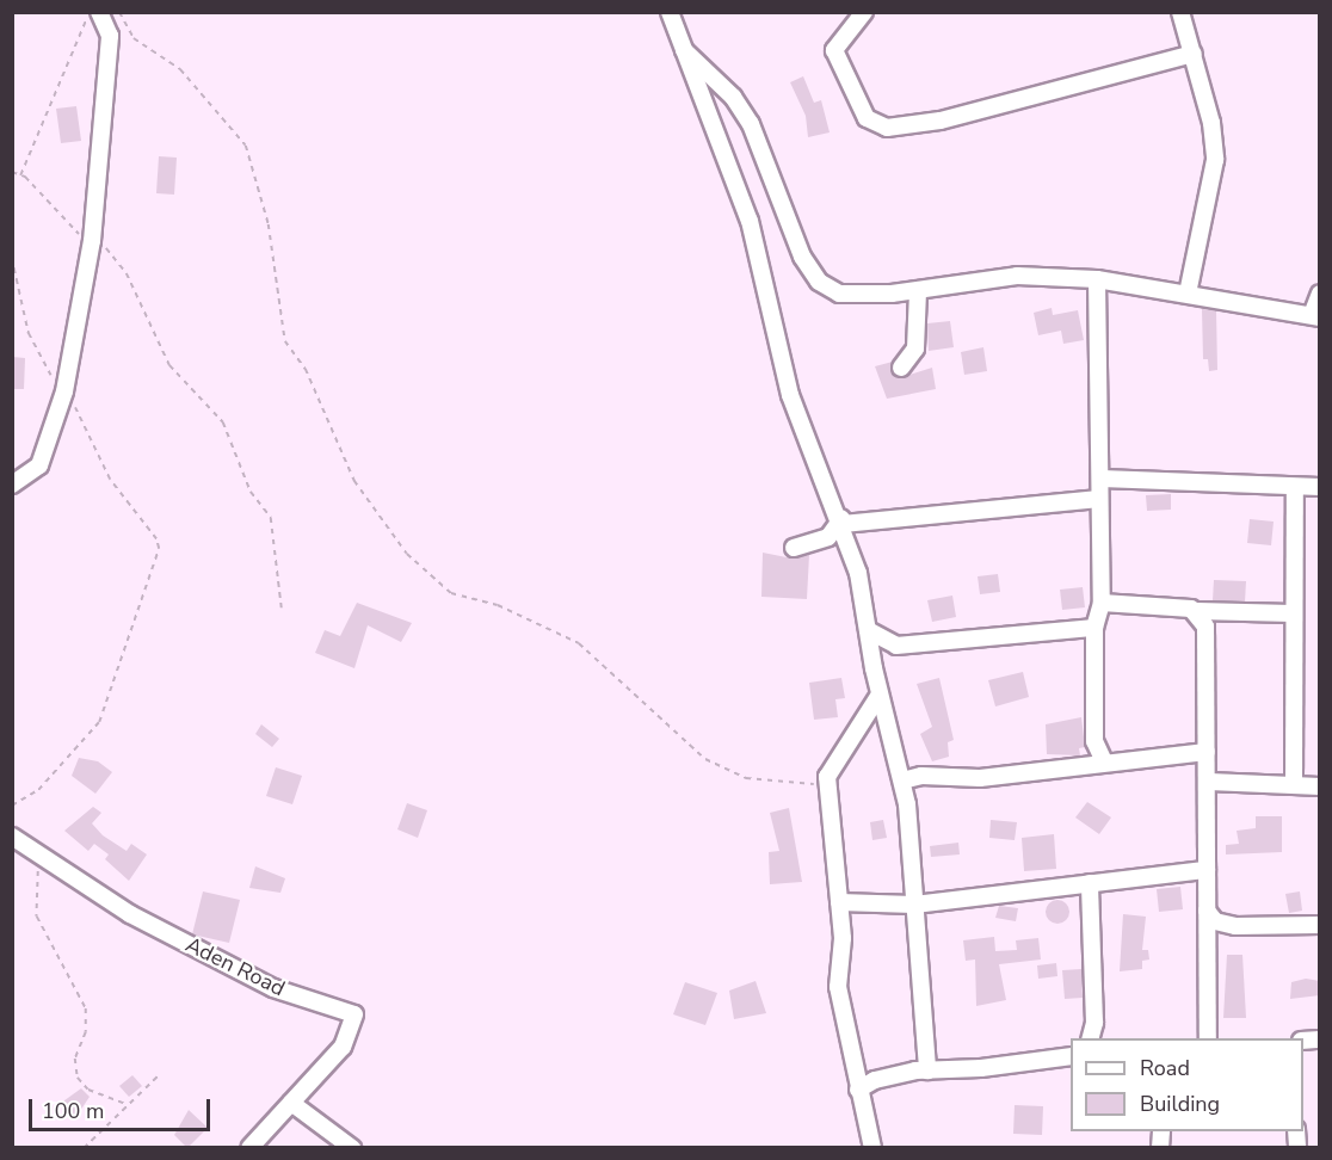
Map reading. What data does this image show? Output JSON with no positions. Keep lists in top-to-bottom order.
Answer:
{
  "streets": {
    "street": ["Aden Road"]
  },
  "legend": ["Road", "Building"],
  "scale_bar": "100 m"
}
